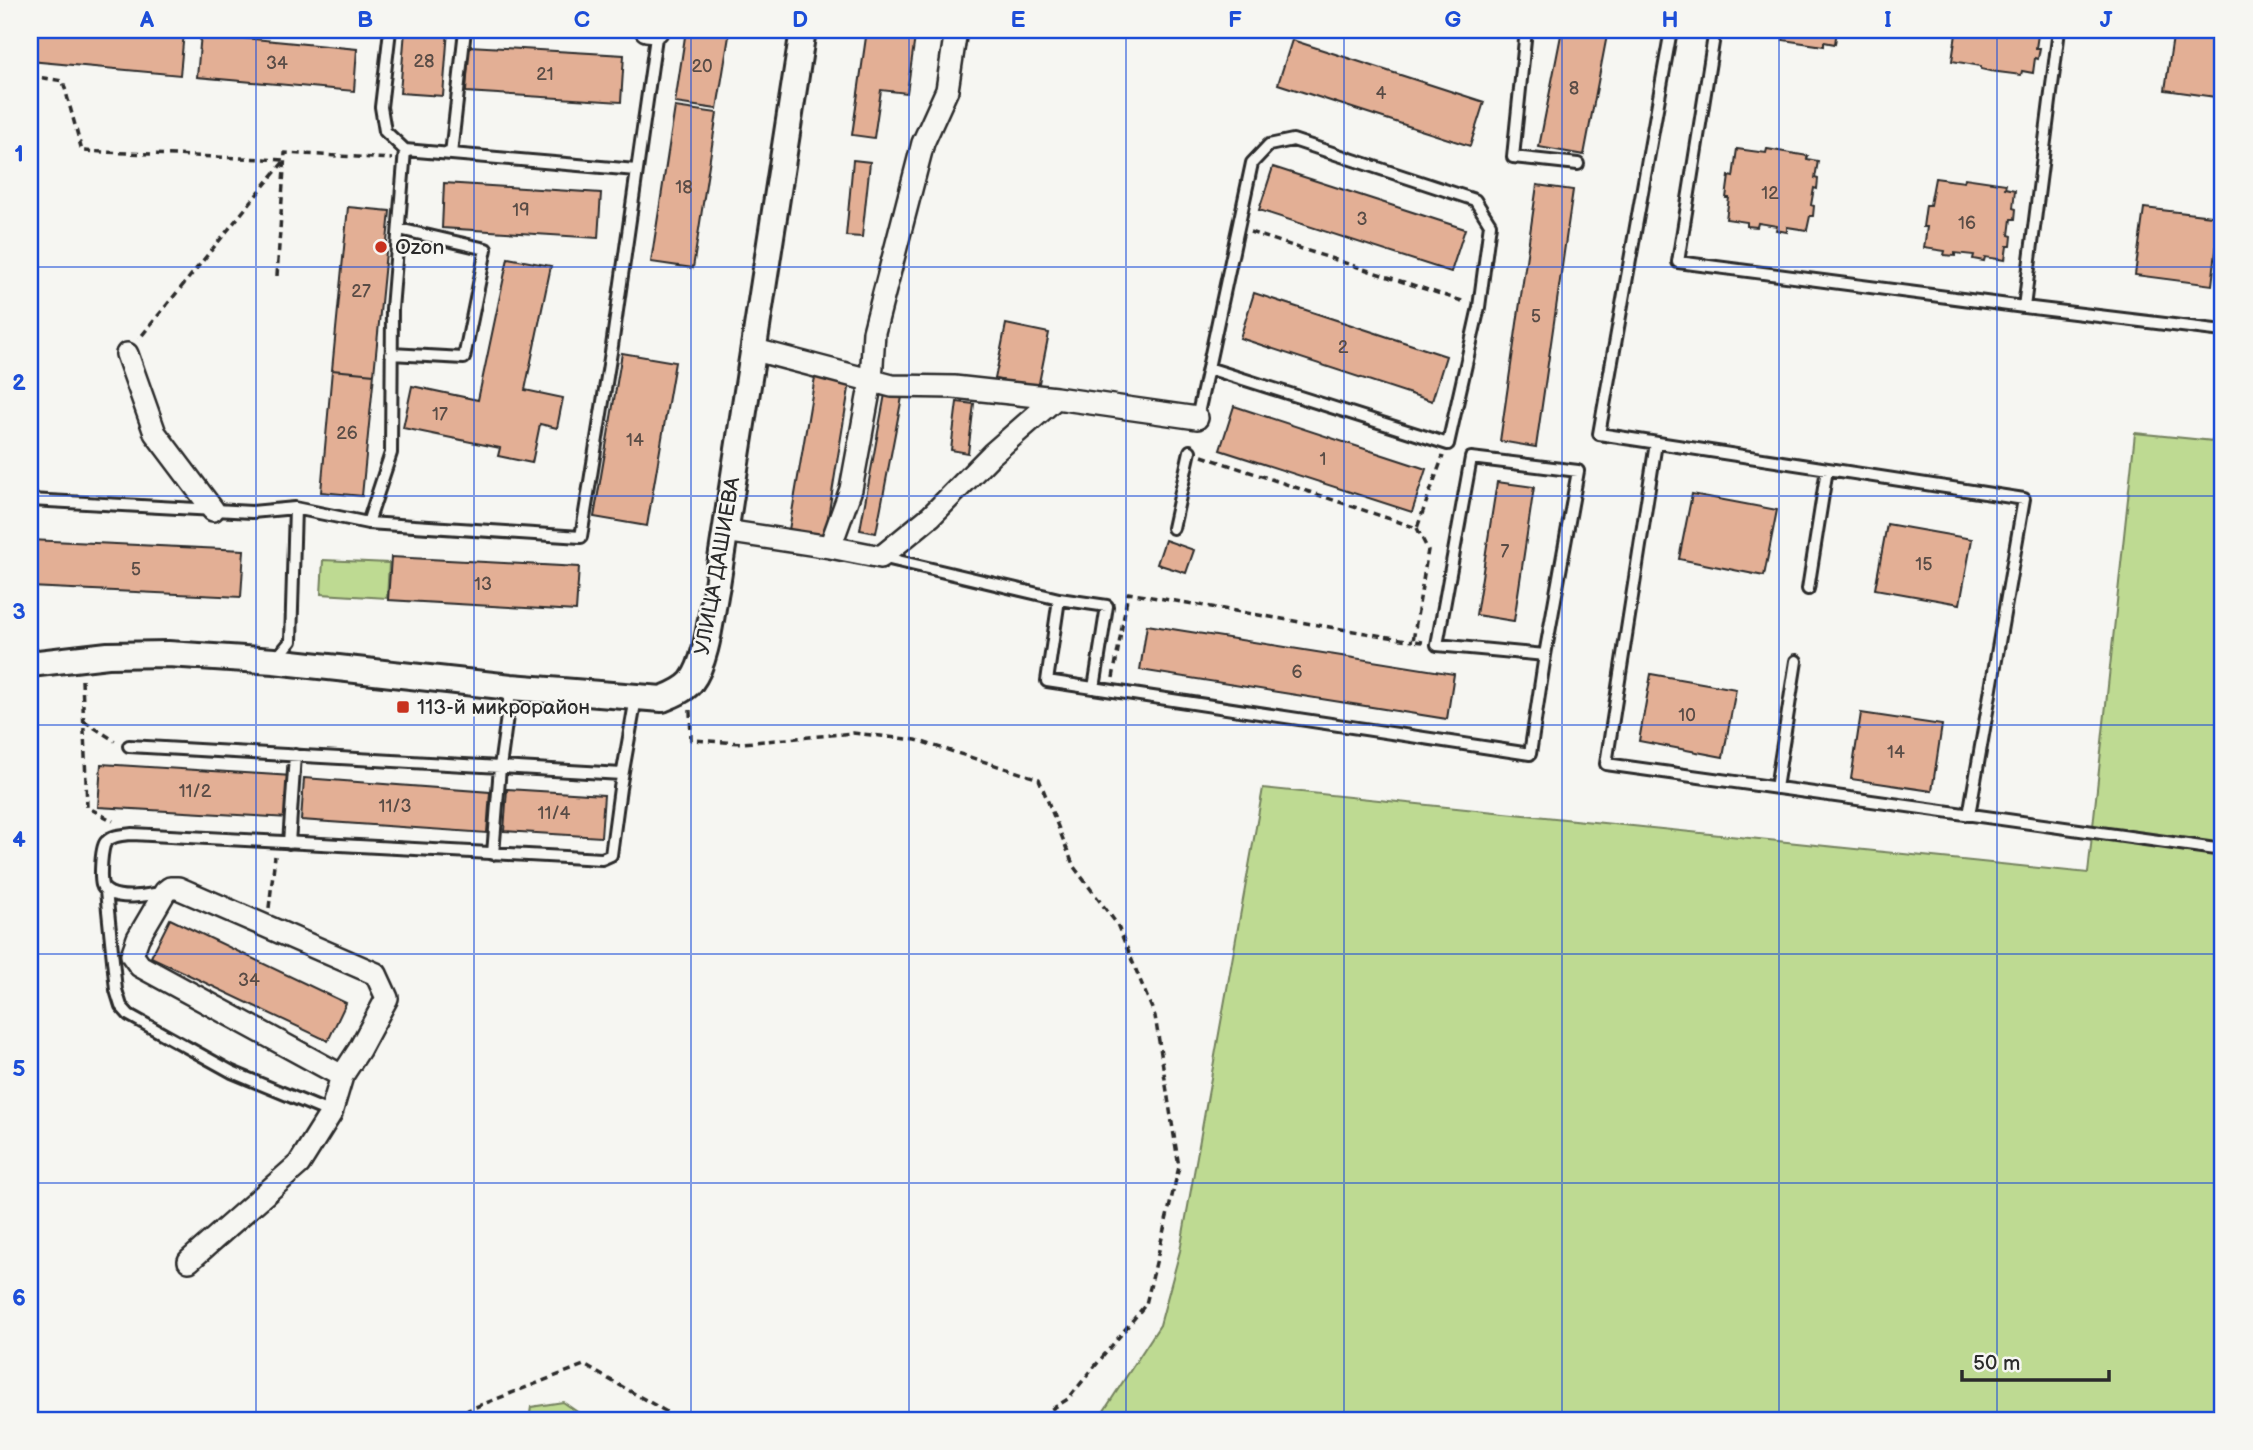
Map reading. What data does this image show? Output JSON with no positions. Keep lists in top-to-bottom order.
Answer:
{
  "streets": {
    "street": ["УЛИЦА ДАШИЕВА"]
  },
  "places": {
    "other": ["Ozon"],
    "transit": ["113-й микрорайон"]
  },
  "house_numbers": [
    "28",
    "34",
    "20",
    "21",
    "8",
    "4",
    "18",
    "12",
    "19",
    "3",
    "16",
    "27",
    "5",
    "2",
    "17",
    "26",
    "14",
    "1",
    "7",
    "15",
    "5",
    "13",
    "6",
    "10",
    "14",
    "11/2",
    "11/3",
    "11/4",
    "34"
  ],
  "scale_bar": "50 m",
  "grid": {
    "columns": [
      "A",
      "B",
      "C",
      "D",
      "E",
      "F",
      "G",
      "H",
      "I",
      "J"
    ],
    "rows": [
      "1",
      "2",
      "3",
      "4",
      "5",
      "6"
    ]
  }
}
